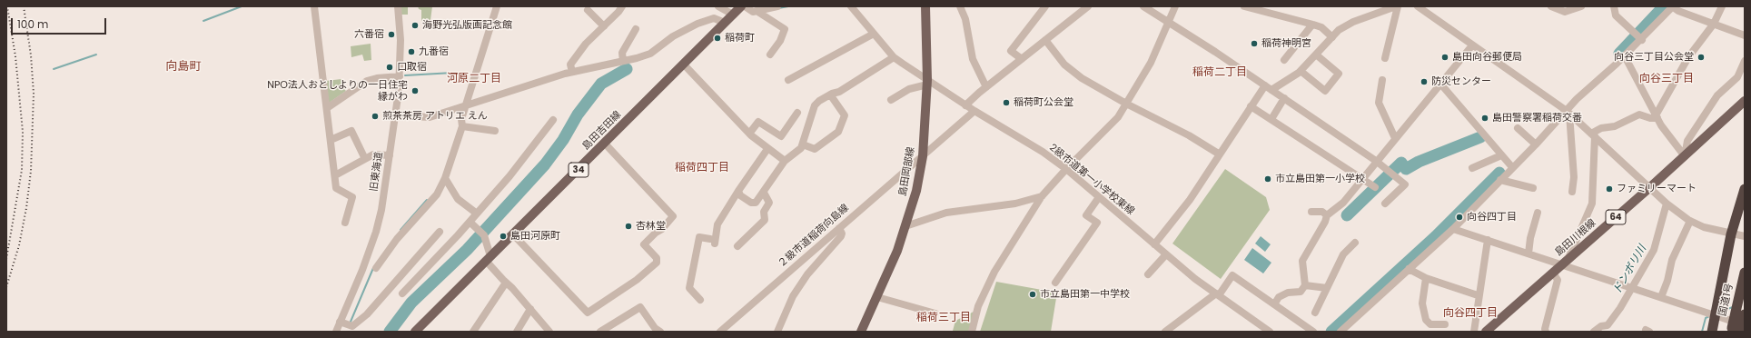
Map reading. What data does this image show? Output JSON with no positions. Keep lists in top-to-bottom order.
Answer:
{
  "streets": {
    "highway": ["国道1号"],
    "main road": [
      "島田吉田線",
      "34",
      "島田岡部線",
      "64",
      "島田川根線"
    ],
    "street": ["旧東海道", "2級市道第一小学校東線", "２級市道稲荷向島線"]
  },
  "crossings": [
    ["島田岡部線", "2級市道第一小学校東線"],
    ["島田岡部線", "２級市道稲荷向島線"],
    ["2級市道第一小学校東線", "２級市道稲荷向島線"]
  ],
  "districts": [
    "向島町",
    "稲荷二丁目",
    "河原二丁目",
    "向谷三丁目",
    "稲荷四丁目",
    "向谷四丁目",
    "稲荷三丁目"
  ],
  "water": ["ドンボリ川"],
  "places": [
    "海野光弘版画記念館",
    "六番宿",
    "稲荷町",
    "稲荷神明宮",
    "九番宿",
    "島田向谷郵便局",
    "向谷三丁目公会堂",
    "口取宿",
    "防災センター",
    "NPO法人おとしよりの一日住宅 縁がわ",
    "稲荷町公会堂",
    "煎茶茶房 アトリエ えん",
    "島田警察署稲荷交番",
    "市立島田第一小学校",
    "ファミリーマート",
    "向谷四丁目",
    "杏林堂",
    "島田河原町",
    "市立島田第一中学校"
  ],
  "scale_bar": "100 m"
}
